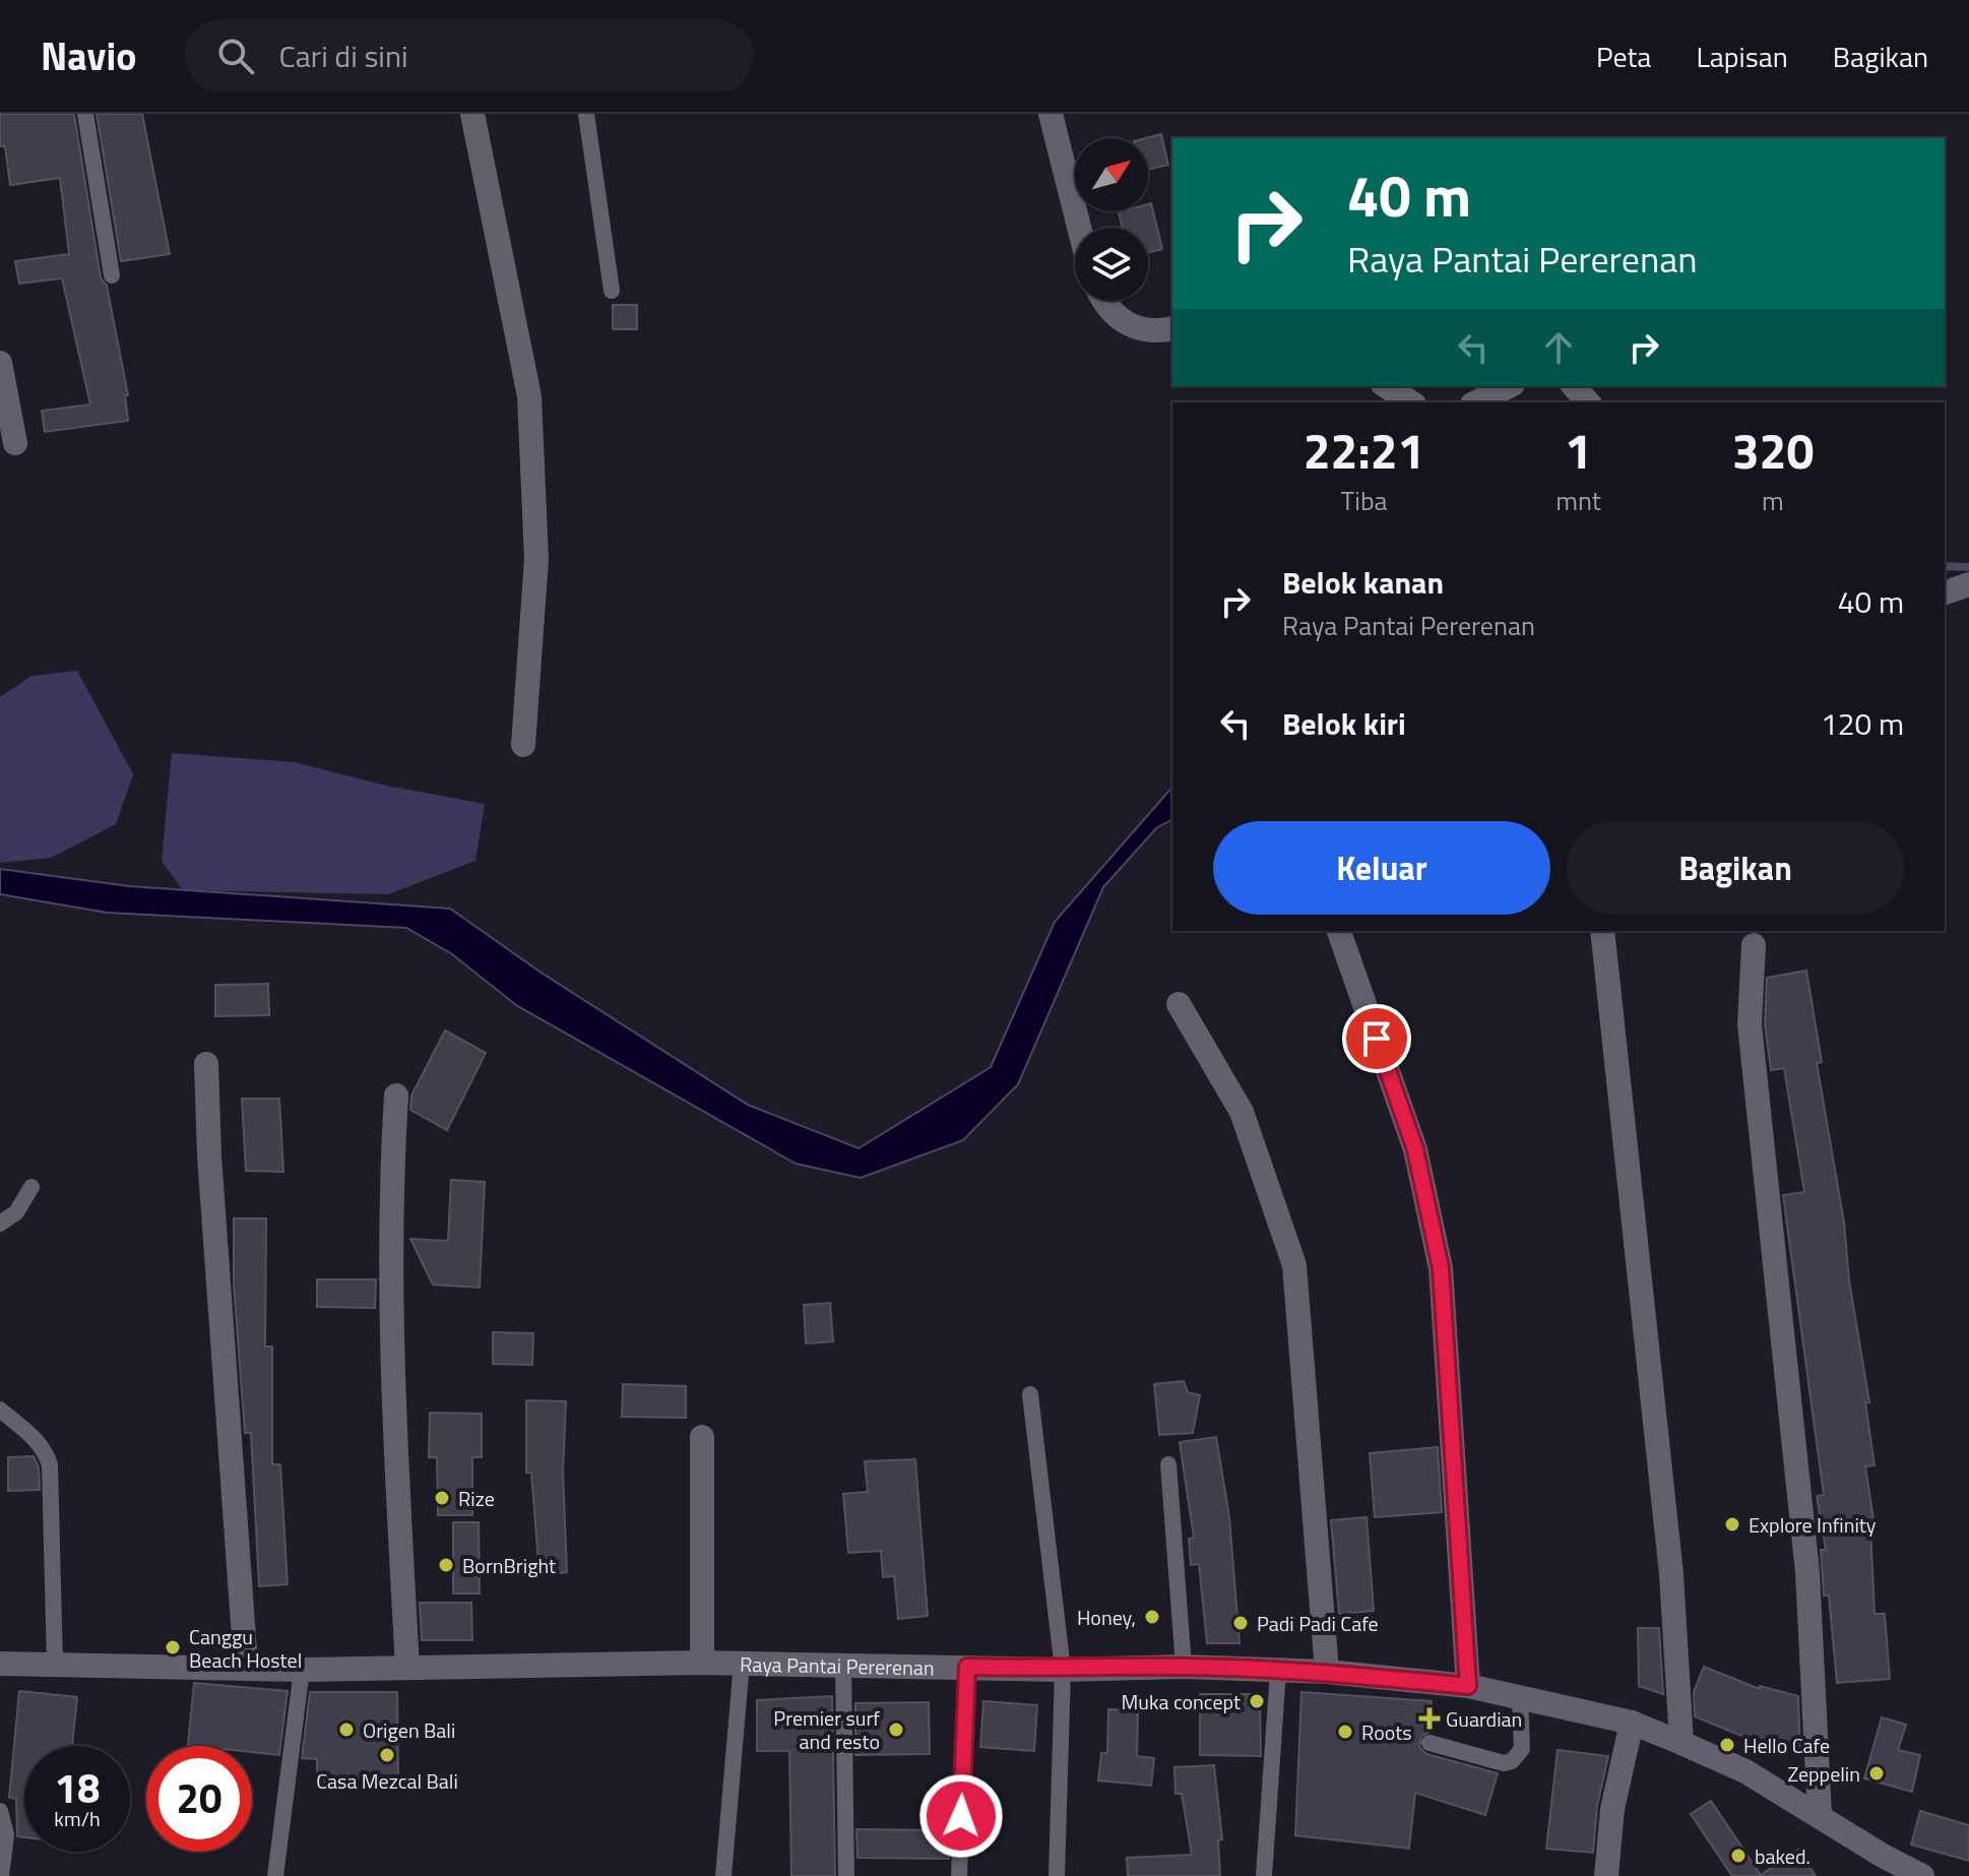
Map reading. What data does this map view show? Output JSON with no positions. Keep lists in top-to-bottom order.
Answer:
{
  "streets": {
    "street": ["Raya Pantai Pererenan"]
  },
  "places": {
    "other": [
      "Rize",
      "Explore Infinity",
      "BornBright",
      "Honey,",
      "Padi Padi Cafe",
      "Canggu Beach Hostel",
      "Muka concept",
      "Origen Bali",
      "Premier surf and resto",
      "Roots",
      "Hello Cafe",
      "Casa Mezcal Bali",
      "Zeppelin",
      "baked."
    ],
    "health": ["Guardian"]
  },
  "north": "top right",
  "page": {
    "header": "Navio",
    "search": "Cari di sini",
    "nav": ["Peta", "Lapisan", "Bagikan"],
    "turn": ["40 m", "Raya Pantai Pererenan"],
    "eta": [
      "22:21",
      "Tiba",
      "1",
      "mnt",
      "320",
      "m"
    ],
    "list": [
      {
        "name": "Belok kanan",
        "note": "Raya Pantai Pererenan",
        "value": "40 m"
      },
      {
        "name": "Belok kiri",
        "value": "120 m"
      }
    ],
    "buttons": ["Keluar", "Bagikan"],
    "speed": "18 km/h",
    "limit": "20"
  }
}
